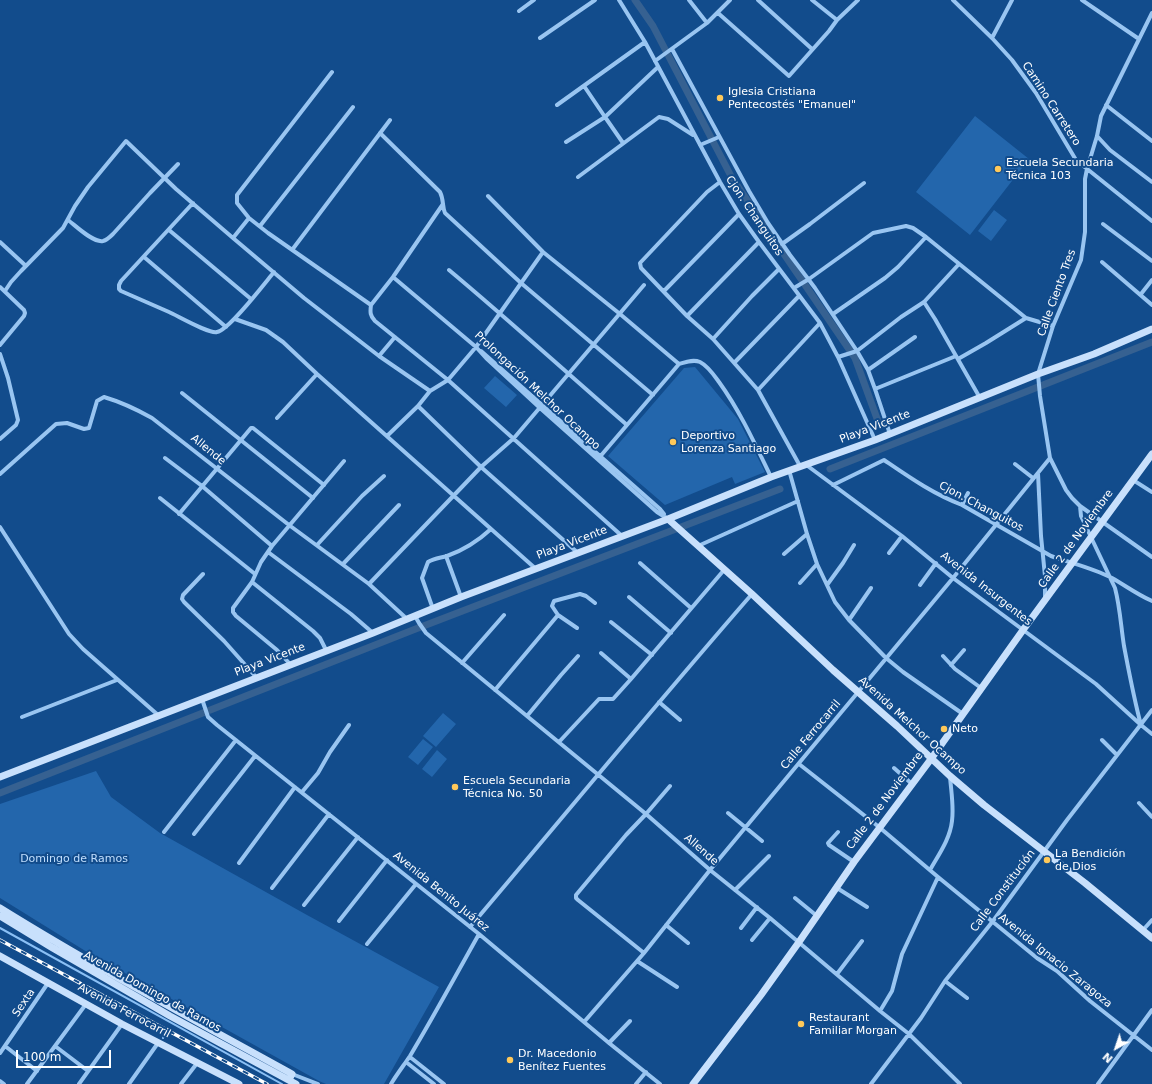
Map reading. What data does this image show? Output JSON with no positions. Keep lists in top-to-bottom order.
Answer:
{
  "streets": {
    "street": [
      "Camino Carretero",
      "Cjon. Changuitos",
      "Calle Ciento Tres",
      "Prolongación Melchor Ocampo",
      "Playa Vicente",
      "Allende",
      "Calle 2 de Noviembre",
      "Avenida Insurgentes",
      "Avenida Melchor Ocampo",
      "Calle Ferrocarril",
      "Calle Constitución",
      "Avenida Benito Juárez",
      "Avenida Ignacio Zaragoza",
      "Avenida Domingo de Ramos",
      "Sexta",
      "Avenida Ferrocarril"
    ]
  },
  "crossings": [
    ["Camino Carretero", "Calle Ciento Tres"],
    ["Cjon. Changuitos", "Playa Vicente"],
    ["Cjon. Changuitos", "Calle 2 de Noviembre"],
    ["Cjon. Changuitos", "Avenida Insurgentes"],
    ["Cjon. Changuitos", "Calle Ferrocarril"],
    ["Calle Ciento Tres", "Playa Vicente"],
    ["Prolongación Melchor Ocampo", "Playa Vicente"],
    ["Prolongación Melchor Ocampo", "Avenida Melchor Ocampo"],
    ["Playa Vicente", "Allende"],
    ["Playa Vicente", "Avenida Insurgentes"],
    ["Playa Vicente", "Avenida Melchor Ocampo"],
    ["Playa Vicente", "Avenida Benito Juárez"],
    ["Allende", "Calle 2 de Noviembre"],
    ["Allende", "Calle Ferrocarril"],
    ["Allende", "Calle Constitución"],
    ["Calle 2 de Noviembre", "Avenida Insurgentes"],
    ["Calle 2 de Noviembre", "Avenida Melchor Ocampo"],
    ["Calle 2 de Noviembre", "Avenida Ignacio Zaragoza"],
    ["Avenida Insurgentes", "Calle Ferrocarril"],
    ["Avenida Insurgentes", "Calle Constitución"],
    ["Avenida Melchor Ocampo", "Calle Ferrocarril"],
    ["Avenida Melchor Ocampo", "Calle Constitución"],
    ["Calle Ferrocarril", "Avenida Benito Juárez"],
    ["Calle Ferrocarril", "Avenida Ignacio Zaragoza"],
    ["Calle Constitución", "Avenida Ignacio Zaragoza"],
    ["Sexta", "Avenida Ferrocarril"]
  ],
  "parks": ["Domingo de Ramos"],
  "places": [
    "Iglesia Cristiana Pentecostés \"Emanuel\"",
    "Escuela Secundaria Técnica 103",
    "Deportivo Lorenza Santiago",
    "Neto",
    "Escuela Secundaria Técnica No. 50",
    "La Bendición de Dios",
    "Restaurant Familiar Morgan",
    "Dr. Macedonio Benítez Fuentes"
  ],
  "scale_bar": "100 m",
  "north": "bottom left"
}
